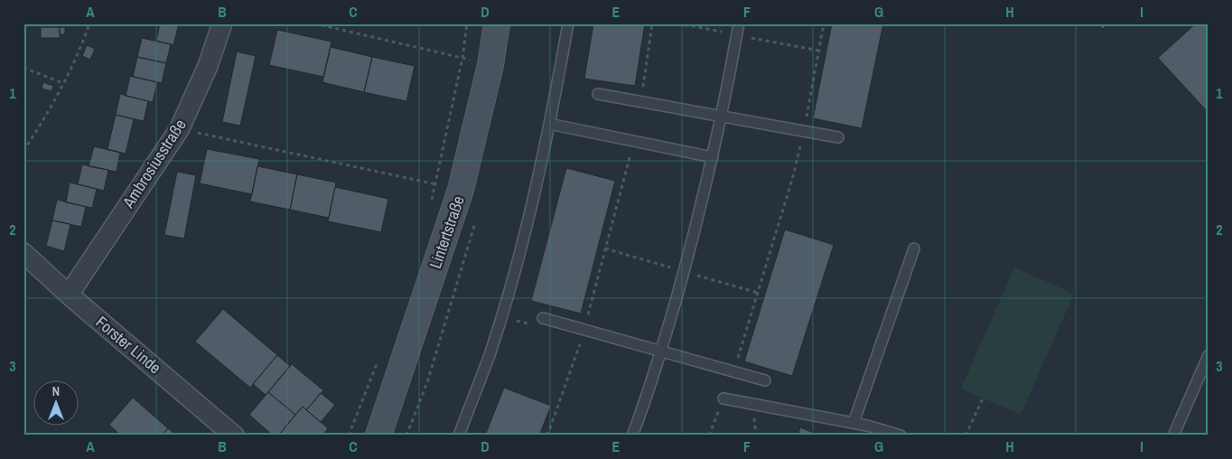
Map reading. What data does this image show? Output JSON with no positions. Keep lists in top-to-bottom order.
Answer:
{
  "streets": {
    "main road": ["Lintertstraße"],
    "street": ["Ambrosiusstraße", "Forster Linde"]
  },
  "crossings": [
    ["Ambrosiusstraße", "Forster Linde"]
  ],
  "north": "top",
  "grid": {
    "columns": [
      "A",
      "B",
      "C",
      "D",
      "E",
      "F",
      "G",
      "H",
      "I"
    ],
    "rows": ["1", "2", "3"]
  }
}
